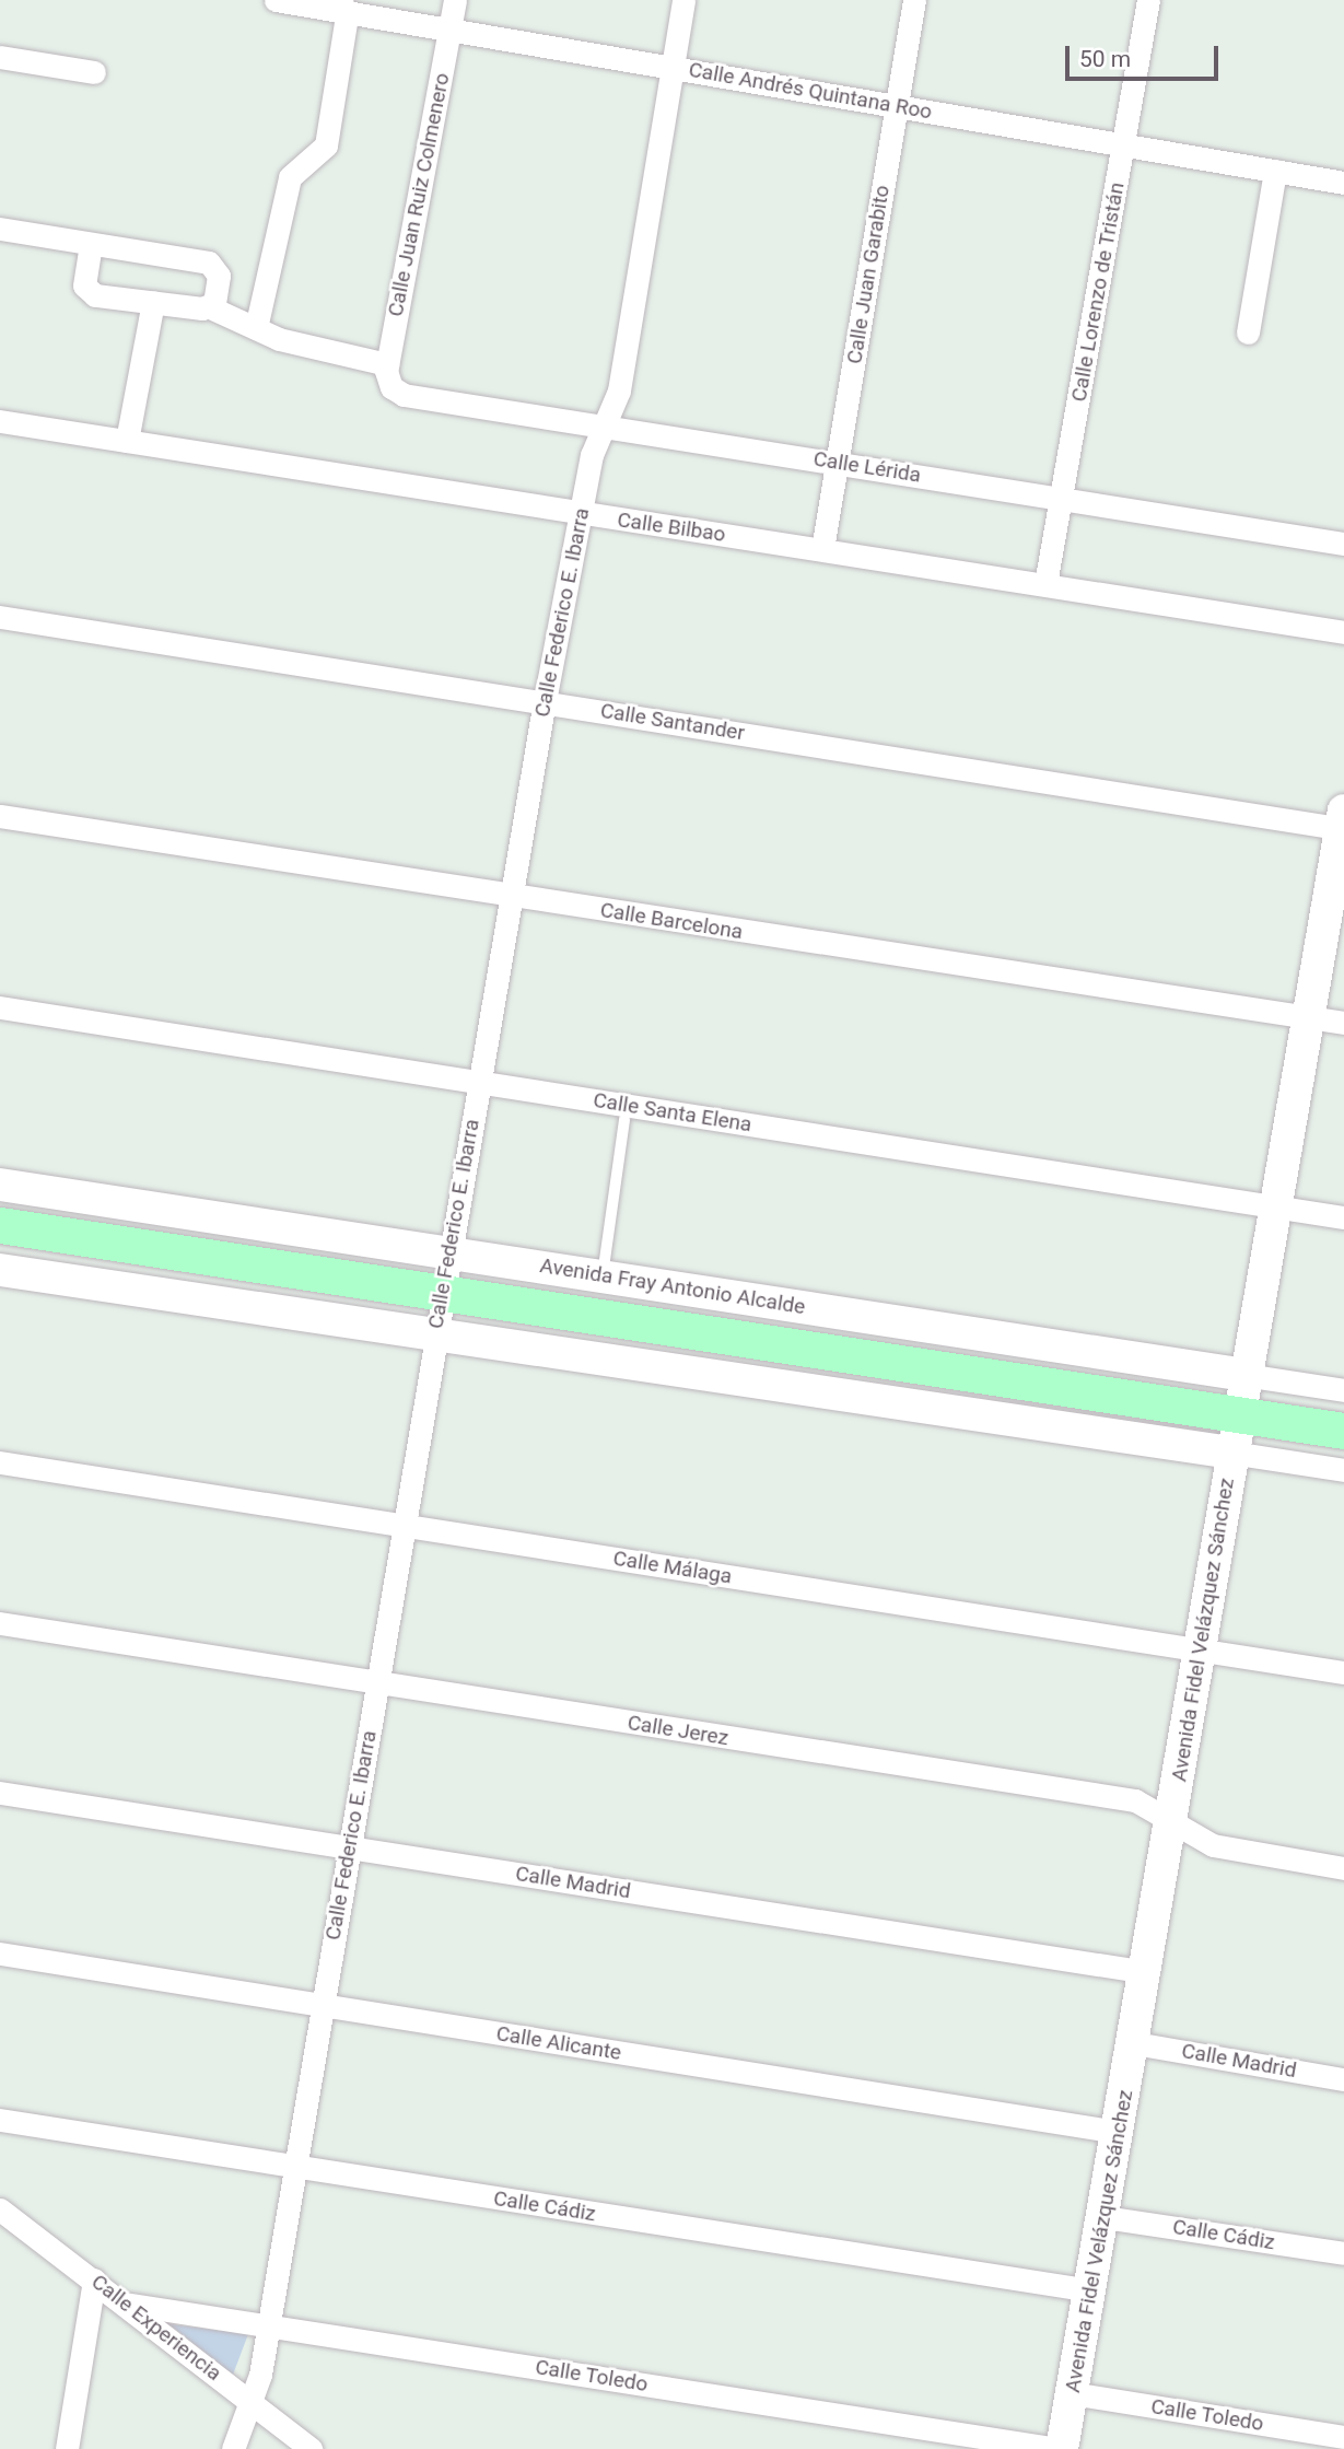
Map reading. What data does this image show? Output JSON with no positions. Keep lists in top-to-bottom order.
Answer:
{
  "streets": {
    "main road": ["Avenida Fray Antonio Alcalde"],
    "street": [
      "Calle Andrés Quintana Roo",
      "Calle Juan Ruiz Colmenero",
      "Calle Juan Garabito",
      "Calle Lorenzo de Tristán",
      "Calle Lérida",
      "Calle Bilbao",
      "Calle Federico E. Ibarra",
      "Calle Santander",
      "Calle Barcelona",
      "Calle Santa Elena",
      "Calle Málaga",
      "Avenida Fidel Velázquez Sánchez",
      "Calle Jerez",
      "Calle Madrid",
      "Calle Alicante",
      "Calle Cádiz",
      "Calle Experiencia",
      "Calle Toledo"
    ]
  },
  "crossings": [
    ["Calle Andrés Quintana Roo", "Calle Juan Ruiz Colmenero"],
    ["Calle Andrés Quintana Roo", "Calle Juan Garabito"],
    ["Calle Andrés Quintana Roo", "Calle Lorenzo de Tristán"],
    ["Calle Andrés Quintana Roo", "Calle Federico E. Ibarra"],
    ["Calle Juan Ruiz Colmenero", "Calle Lérida"],
    ["Calle Juan Garabito", "Calle Lérida"],
    ["Calle Juan Garabito", "Calle Bilbao"],
    ["Calle Lorenzo de Tristán", "Calle Lérida"],
    ["Calle Lorenzo de Tristán", "Calle Bilbao"],
    ["Calle Lérida", "Calle Federico E. Ibarra"],
    ["Calle Bilbao", "Calle Federico E. Ibarra"],
    ["Calle Federico E. Ibarra", "Calle Santander"],
    ["Calle Federico E. Ibarra", "Calle Barcelona"],
    ["Calle Federico E. Ibarra", "Calle Santa Elena"],
    ["Calle Federico E. Ibarra", "Avenida Fray Antonio Alcalde"],
    ["Calle Federico E. Ibarra", "Calle Málaga"],
    ["Calle Federico E. Ibarra", "Calle Jerez"],
    ["Calle Federico E. Ibarra", "Calle Madrid"],
    ["Calle Federico E. Ibarra", "Calle Alicante"],
    ["Calle Federico E. Ibarra", "Calle Cádiz"],
    ["Calle Federico E. Ibarra", "Calle Experiencia"],
    ["Calle Federico E. Ibarra", "Calle Toledo"],
    ["Calle Santander", "Avenida Fidel Velázquez Sánchez"],
    ["Calle Barcelona", "Avenida Fidel Velázquez Sánchez"],
    ["Calle Santa Elena", "Avenida Fidel Velázquez Sánchez"],
    ["Avenida Fray Antonio Alcalde", "Avenida Fidel Velázquez Sánchez"],
    ["Calle Málaga", "Avenida Fidel Velázquez Sánchez"],
    ["Avenida Fidel Velázquez Sánchez", "Calle Jerez"],
    ["Avenida Fidel Velázquez Sánchez", "Calle Madrid"],
    ["Avenida Fidel Velázquez Sánchez", "Calle Alicante"],
    ["Avenida Fidel Velázquez Sánchez", "Calle Cádiz"],
    ["Avenida Fidel Velázquez Sánchez", "Calle Toledo"],
    ["Calle Experiencia", "Calle Toledo"]
  ],
  "scale_bar": "50 m"
}
